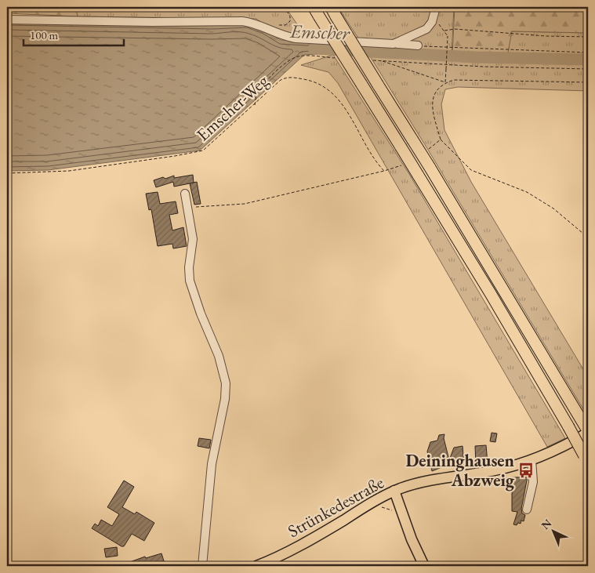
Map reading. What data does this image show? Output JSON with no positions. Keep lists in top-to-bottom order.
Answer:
{
  "streets": {
    "main road": ["Strünkedestraße"],
    "path": ["Emscher-Weg"]
  },
  "water": ["Emscher"],
  "places": {
    "bus stop": ["Deininghausen Abzweig"]
  },
  "scale_bar": "100 m",
  "north": "top left"
}
